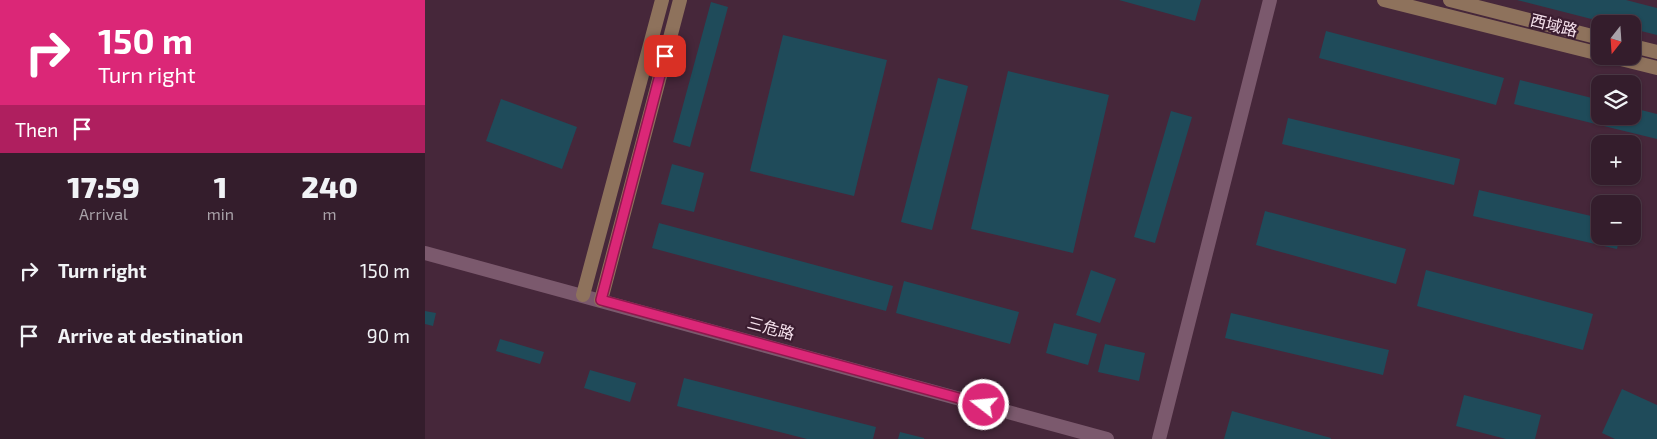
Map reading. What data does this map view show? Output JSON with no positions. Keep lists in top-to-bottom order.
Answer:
{
  "streets": {
    "main road": ["西域路"],
    "street": ["三危路"]
  },
  "north": "bottom",
  "page": {
    "turn": ["150 m", "Turn right"],
    "map_buttons": ["+", "−"],
    "then": "Then",
    "eta": [
      "17:59",
      "Arrival",
      "1",
      "min",
      "240",
      "m"
    ],
    "list": [
      {
        "name": "Turn right",
        "value": "150 m"
      },
      {
        "name": "Arrive at destination",
        "value": "90 m"
      }
    ]
  }
}
